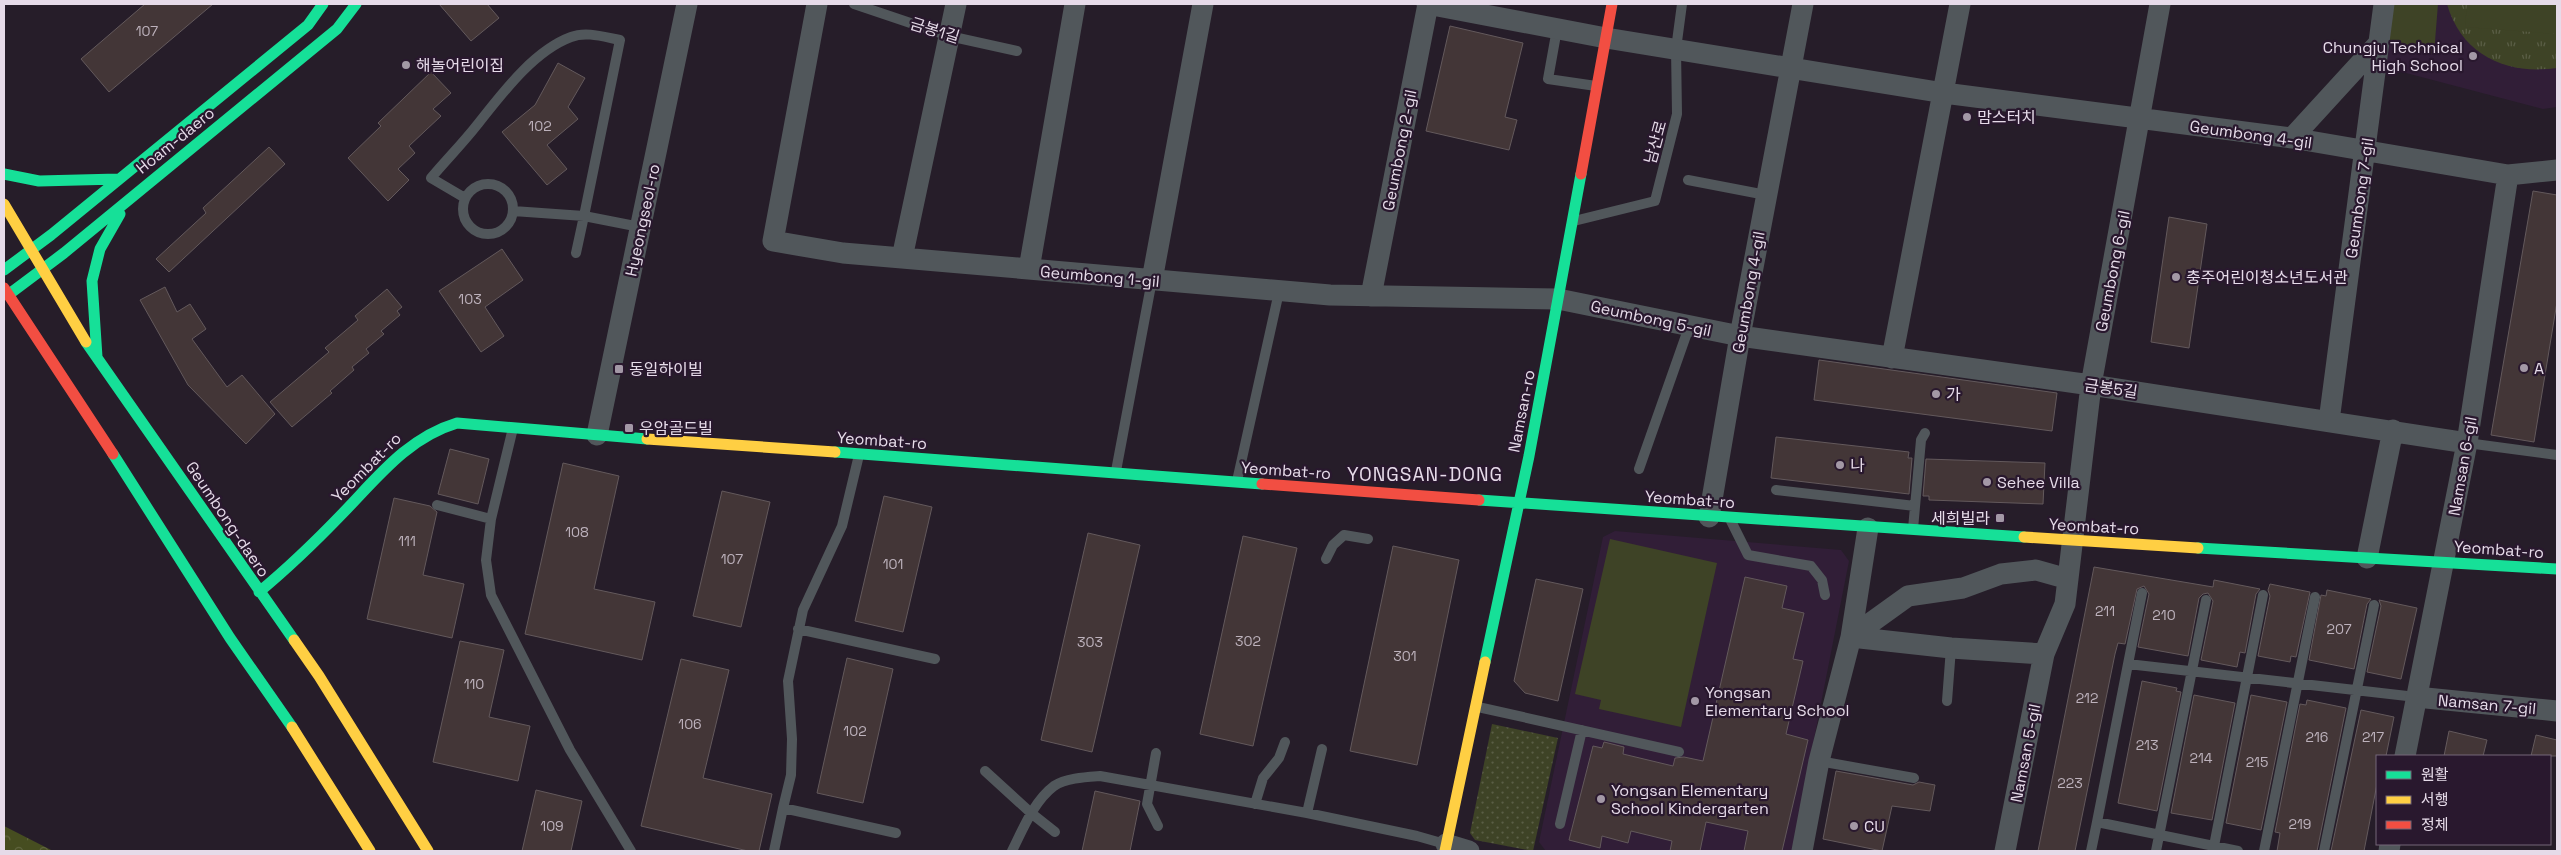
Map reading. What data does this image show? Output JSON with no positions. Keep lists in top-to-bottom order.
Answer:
{
  "streets": {
    "street": [
      "Geumbong 4-gil",
      "Hoam-daero",
      "Geumbong 2-gil",
      "Geumbong 7-gil",
      "Hyeongseol-ro",
      "Geumbong 6-gil",
      "Geumbong 1-gil",
      "Geumbong 5-gil",
      "금봉5길",
      "Namsan-ro",
      "Yeombat-ro",
      "Namsan 6-gil",
      "Geumbong-daero",
      "Namsan 7-gil",
      "Namsan 5-gil"
    ],
    "lane": ["금봉1길", "남산로"]
  },
  "crossings": [
    ["Geumbong 4-gil", "남산로"],
    ["Geumbong 4-gil", "Geumbong 2-gil"],
    ["Geumbong 4-gil", "Geumbong 7-gil"],
    ["Geumbong 4-gil", "Geumbong 6-gil"],
    ["Geumbong 4-gil", "Geumbong 5-gil"],
    ["Geumbong 4-gil", "Namsan-ro"],
    ["Geumbong 4-gil", "Yeombat-ro"],
    ["Geumbong 4-gil", "Namsan 6-gil"],
    ["Hoam-daero", "Geumbong-daero"],
    ["남산로", "Namsan-ro"],
    ["Geumbong 2-gil", "Geumbong 1-gil"],
    ["Geumbong 7-gil", "금봉5길"],
    ["Hyeongseol-ro", "Yeombat-ro"],
    ["Geumbong 6-gil", "금봉5길"],
    ["Geumbong 6-gil", "Yeombat-ro"],
    ["Geumbong 6-gil", "Namsan 5-gil"],
    ["Geumbong 1-gil", "Geumbong 5-gil"],
    ["Geumbong 1-gil", "Namsan-ro"],
    ["Geumbong 5-gil", "금봉5길"],
    ["Geumbong 5-gil", "Namsan-ro"],
    ["Namsan-ro", "Yeombat-ro"],
    ["Yeombat-ro", "Namsan 6-gil"],
    ["Yeombat-ro", "Geumbong-daero"],
    ["Yeombat-ro", "Namsan 5-gil"],
    ["Namsan 6-gil", "Namsan 7-gil"]
  ],
  "districts": ["YONGSAN-DONG"],
  "places": {
    "other": [
      "Chungju Technical High School",
      "해놀어린이집",
      "맘스터치",
      "충주어린이청소년도서관",
      "A",
      "가",
      "나",
      "Sehee Villa",
      "Yongsan Elementary School",
      "Yongsan Elementary School Kindergarten",
      "CU"
    ],
    "transit": ["동일하이빌", "우암골드빌", "세희빌라"]
  },
  "house_numbers": [
    "107",
    "102",
    "103",
    "108",
    "111",
    "107",
    "101",
    "211",
    "210",
    "207",
    "302",
    "303",
    "301",
    "110",
    "212",
    "106",
    "102",
    "216",
    "217",
    "213",
    "214",
    "215",
    "223",
    "219",
    "109"
  ],
  "legend": ["원활", "서행", "정체"]
}
